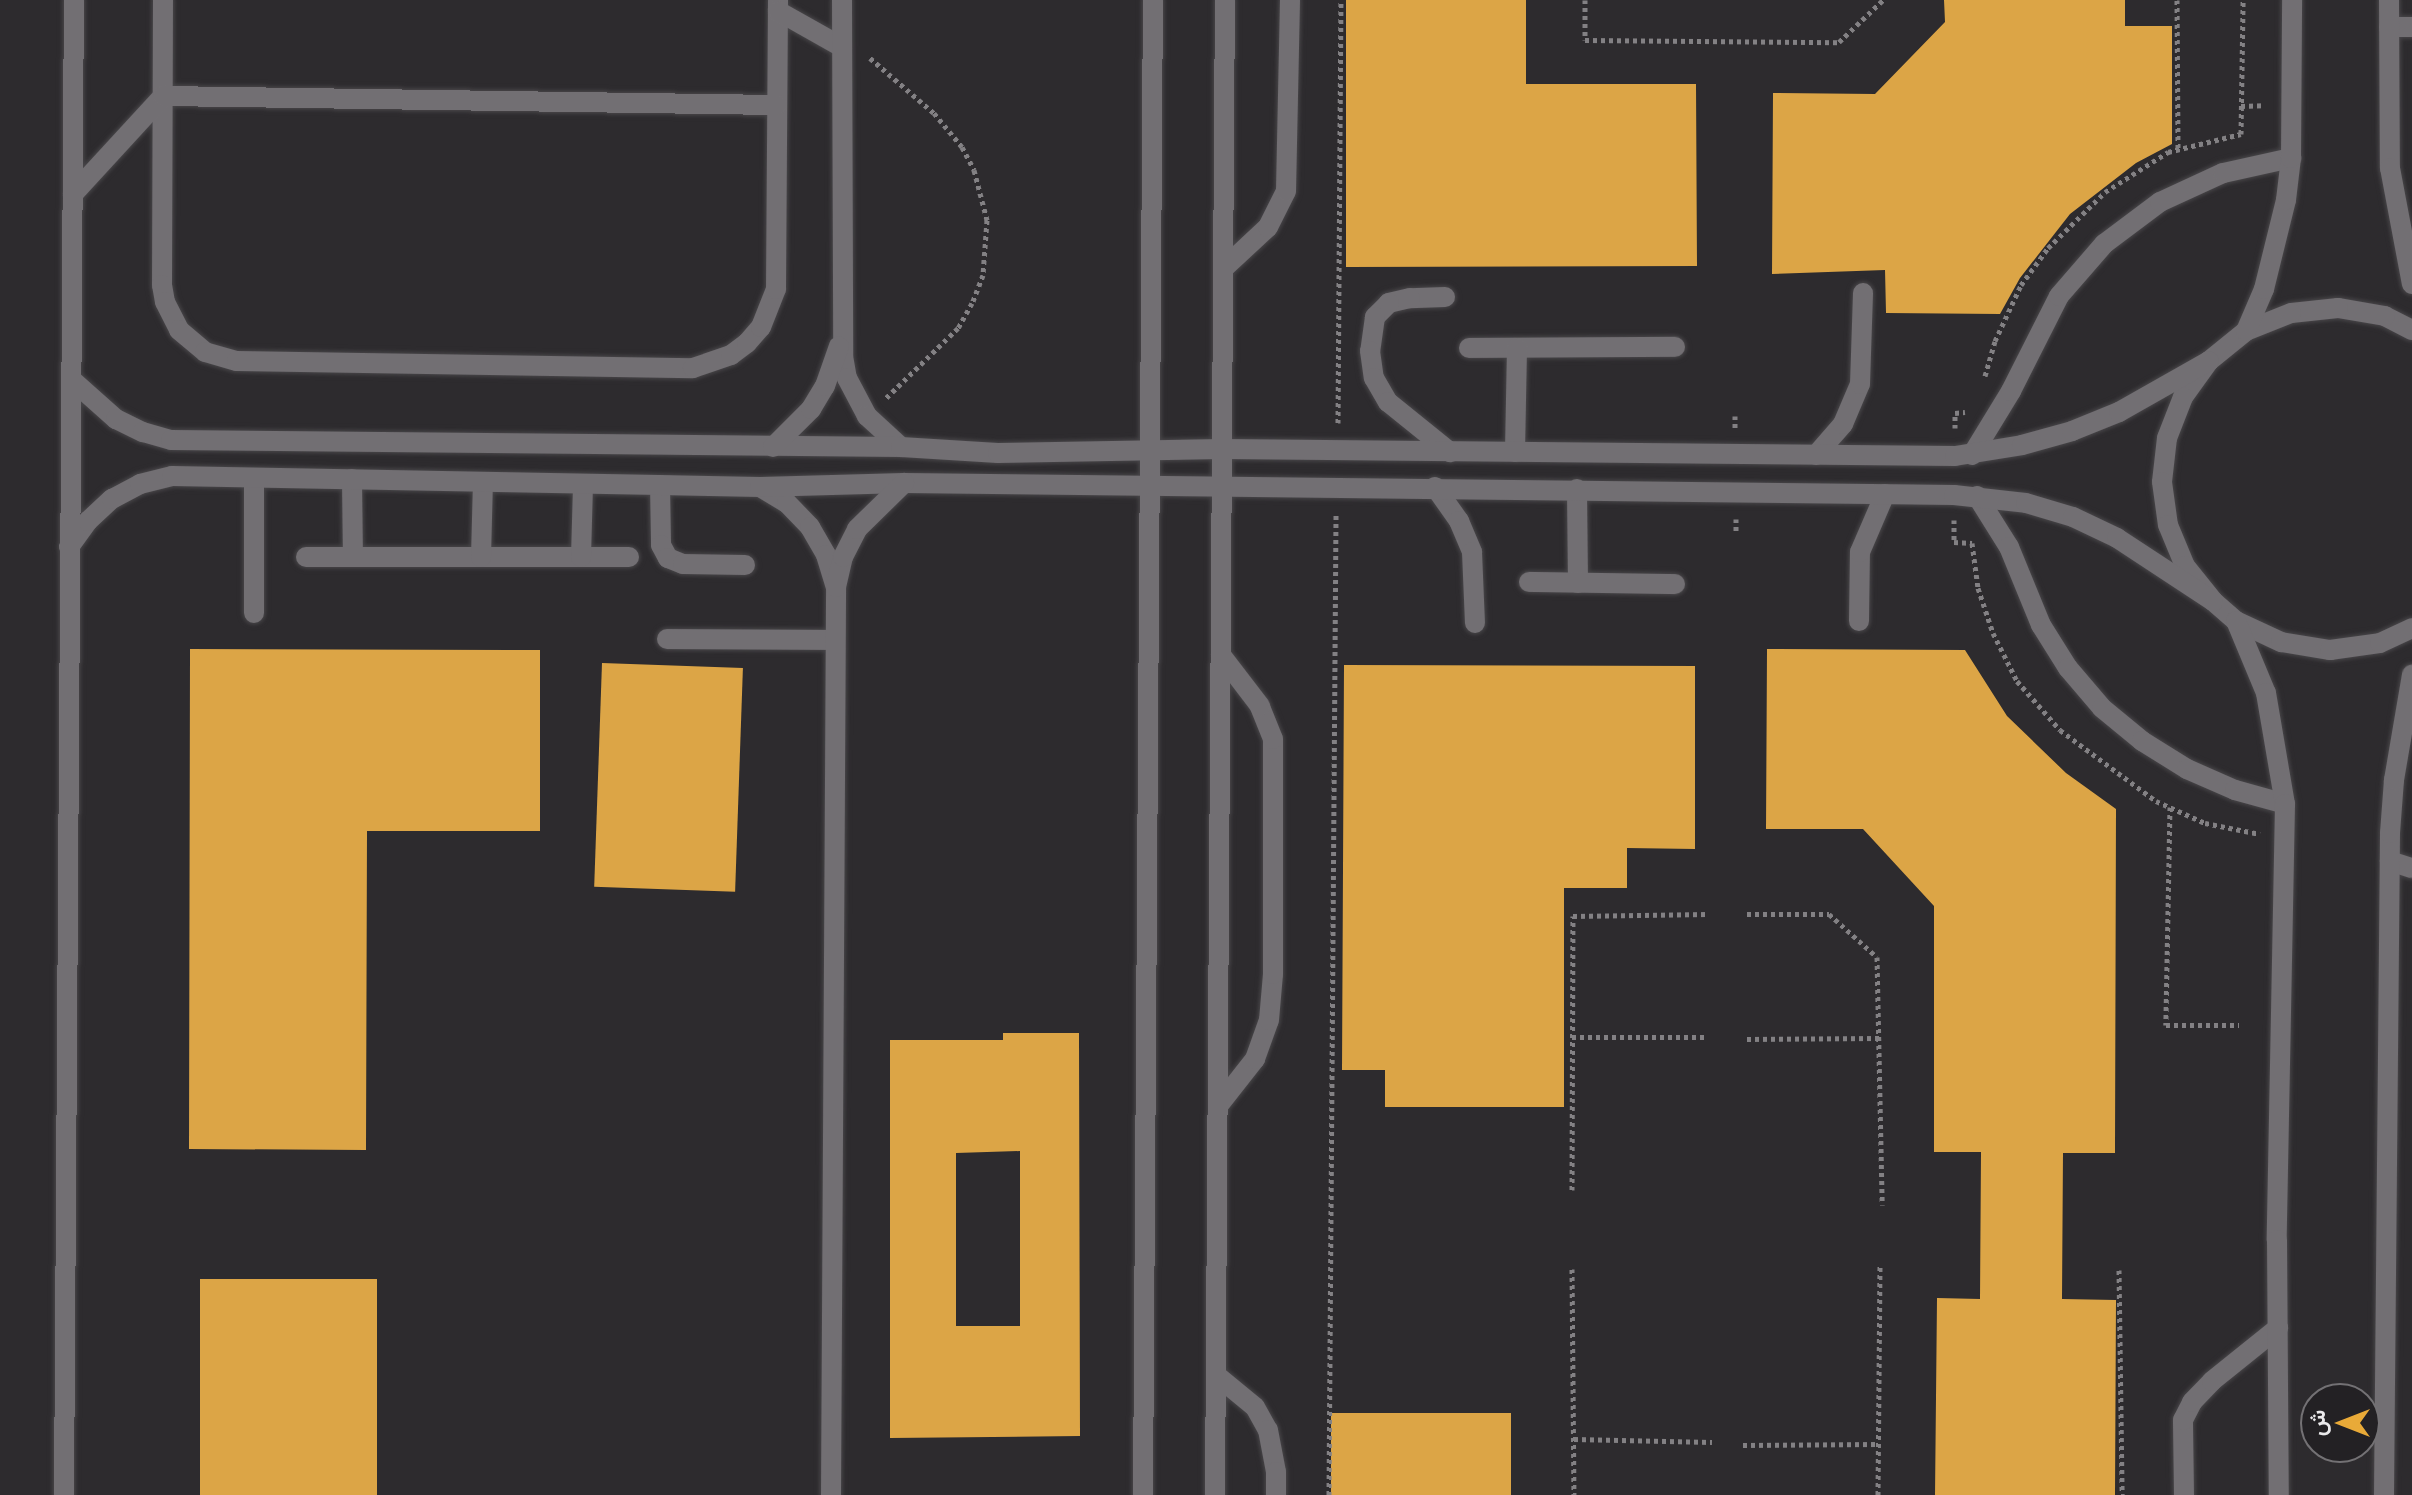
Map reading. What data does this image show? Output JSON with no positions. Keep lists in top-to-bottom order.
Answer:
{
  "north": "left"
}
